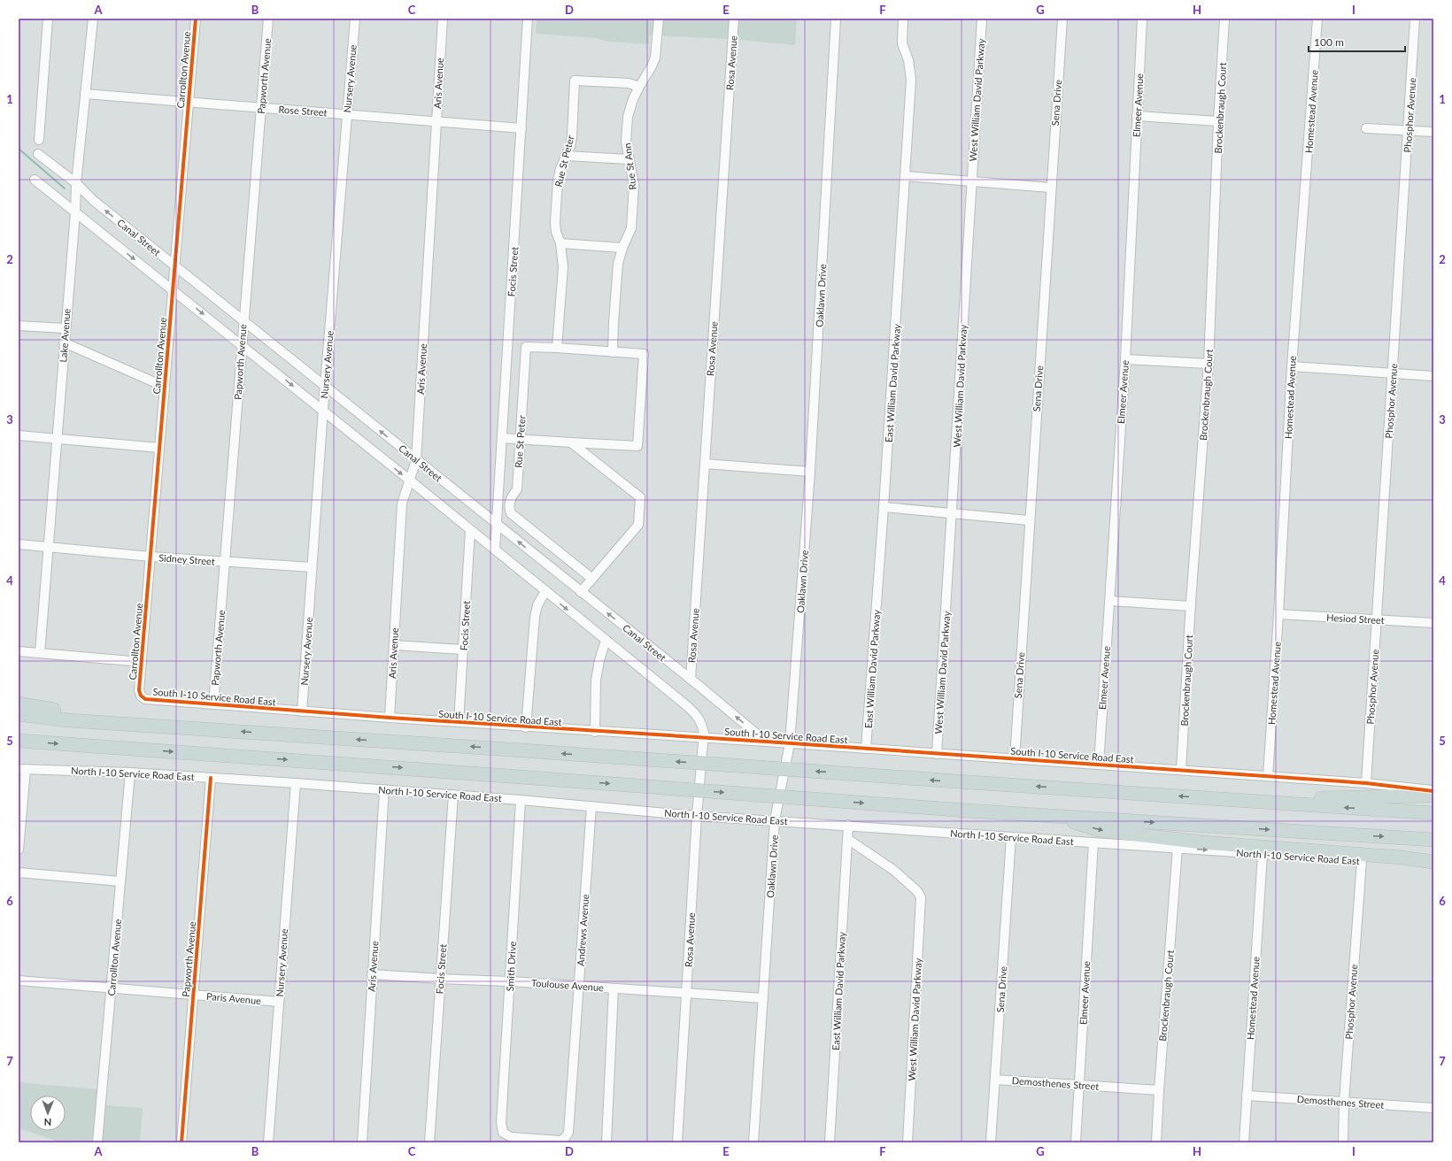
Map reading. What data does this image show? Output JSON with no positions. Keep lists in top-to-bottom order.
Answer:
{
  "streets": {
    "street": [
      "Rosa Avenue",
      "Carrollton Avenue",
      "Papworth Avenue",
      "Nursery Avenue",
      "Aris Avenue",
      "West William David Parkway",
      "Sena Drive",
      "Elmeer Avenue",
      "Brockenbraugh Court",
      "Rose Street",
      "Homestead Avenue",
      "Phosphor Avenue",
      "Rue St Peter",
      "Rue St Ann",
      "Canal Street",
      "Focis Street",
      "Oaklawn Drive",
      "Lake Avenue",
      "East William David Parkway",
      "Sidney Street",
      "Hesiod Street",
      "South I-10 Service Road East",
      "North I-10 Service Road East",
      "Andrews Avenue",
      "Smith Drive",
      "Toulouse Avenue",
      "Paris Avenue",
      "Demosthenes Street"
    ]
  },
  "crossings": [
    ["Rosa Avenue", "Canal Street"],
    ["Rosa Avenue", "South I-10 Service Road East"],
    ["Rosa Avenue", "North I-10 Service Road East"],
    ["Rosa Avenue", "Toulouse Avenue"],
    ["Carrollton Avenue", "Rose Street"],
    ["Carrollton Avenue", "Canal Street"],
    ["Carrollton Avenue", "Sidney Street"],
    ["Carrollton Avenue", "South I-10 Service Road East"],
    ["Carrollton Avenue", "North I-10 Service Road East"],
    ["Carrollton Avenue", "Paris Avenue"],
    ["Papworth Avenue", "Rose Street"],
    ["Papworth Avenue", "Canal Street"],
    ["Papworth Avenue", "Sidney Street"],
    ["Papworth Avenue", "South I-10 Service Road East"],
    ["Papworth Avenue", "North I-10 Service Road East"],
    ["Papworth Avenue", "Paris Avenue"],
    ["Nursery Avenue", "Rose Street"],
    ["Nursery Avenue", "Canal Street"],
    ["Nursery Avenue", "Sidney Street"],
    ["Nursery Avenue", "South I-10 Service Road East"],
    ["Nursery Avenue", "North I-10 Service Road East"],
    ["Nursery Avenue", "Paris Avenue"],
    ["Aris Avenue", "Rose Street"],
    ["Aris Avenue", "Canal Street"],
    ["Aris Avenue", "South I-10 Service Road East"],
    ["Aris Avenue", "North I-10 Service Road East"],
    ["Aris Avenue", "Toulouse Avenue"],
    ["West William David Parkway", "East William David Parkway"],
    ["West William David Parkway", "South I-10 Service Road East"],
    ["Sena Drive", "South I-10 Service Road East"],
    ["Sena Drive", "North I-10 Service Road East"],
    ["Sena Drive", "Demosthenes Street"],
    ["Elmeer Avenue", "South I-10 Service Road East"],
    ["Elmeer Avenue", "North I-10 Service Road East"],
    ["Elmeer Avenue", "Demosthenes Street"],
    ["Brockenbraugh Court", "South I-10 Service Road East"],
    ["Brockenbraugh Court", "North I-10 Service Road East"],
    ["Brockenbraugh Court", "Demosthenes Street"],
    ["Rose Street", "Focis Street"],
    ["Rose Street", "Lake Avenue"],
    ["Homestead Avenue", "Hesiod Street"],
    ["Homestead Avenue", "South I-10 Service Road East"],
    ["Homestead Avenue", "North I-10 Service Road East"],
    ["Homestead Avenue", "Demosthenes Street"],
    ["Phosphor Avenue", "Hesiod Street"],
    ["Phosphor Avenue", "South I-10 Service Road East"],
    ["Phosphor Avenue", "North I-10 Service Road East"],
    ["Phosphor Avenue", "Demosthenes Street"],
    ["Rue St Peter", "Rue St Ann"],
    ["Canal Street", "Focis Street"],
    ["Canal Street", "Lake Avenue"],
    ["Canal Street", "South I-10 Service Road East"],
    ["Focis Street", "South I-10 Service Road East"],
    ["Focis Street", "North I-10 Service Road East"],
    ["Focis Street", "Toulouse Avenue"],
    ["Oaklawn Drive", "South I-10 Service Road East"],
    ["Oaklawn Drive", "North I-10 Service Road East"],
    ["Oaklawn Drive", "Toulouse Avenue"],
    ["Lake Avenue", "Sidney Street"],
    ["East William David Parkway", "South I-10 Service Road East"],
    ["North I-10 Service Road East", "Andrews Avenue"],
    ["North I-10 Service Road East", "Smith Drive"],
    ["Andrews Avenue", "Smith Drive"],
    ["Andrews Avenue", "Toulouse Avenue"],
    ["Smith Drive", "Toulouse Avenue"]
  ],
  "scale_bar": "100 m",
  "north": "bottom",
  "grid": {
    "columns": [
      "A",
      "B",
      "C",
      "D",
      "E",
      "F",
      "G",
      "H",
      "I"
    ],
    "rows": [
      "1",
      "2",
      "3",
      "4",
      "5",
      "6",
      "7"
    ]
  }
}
